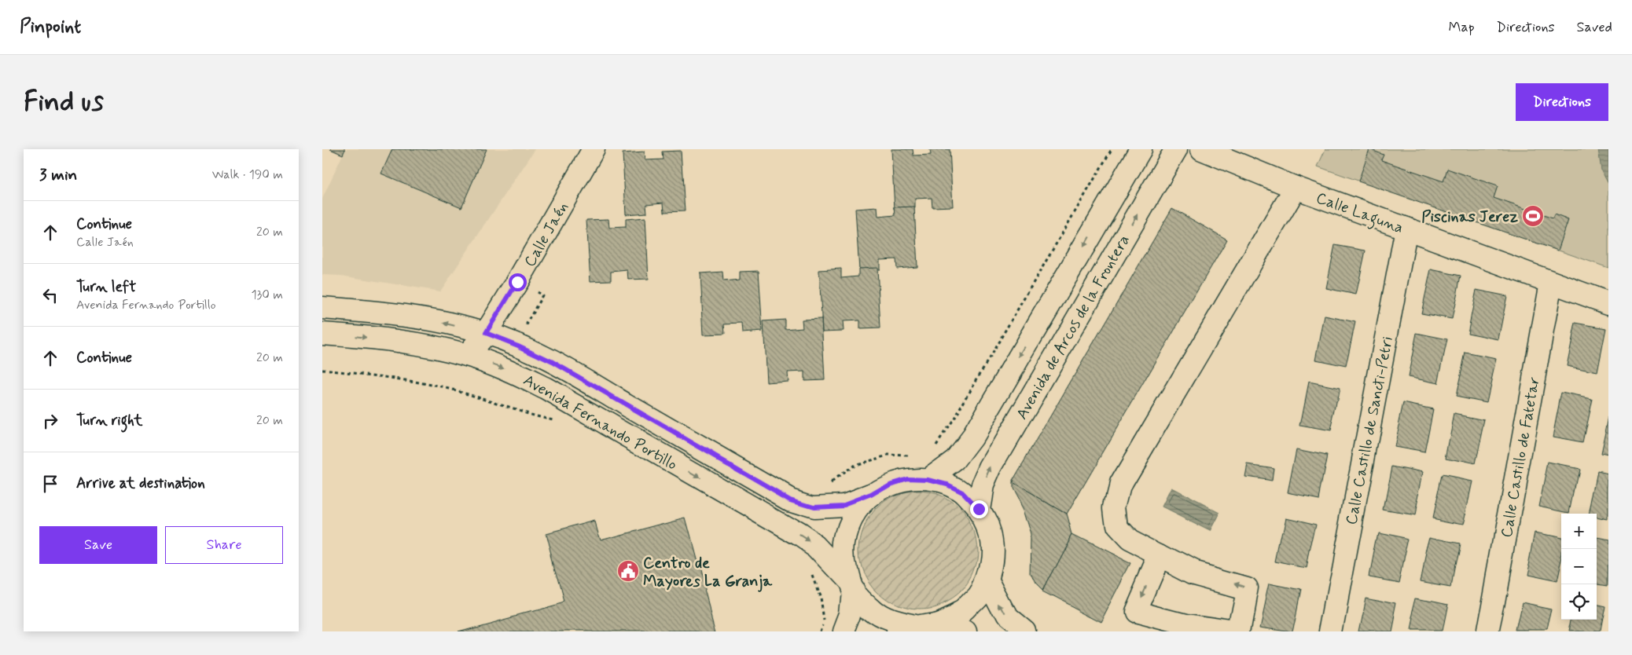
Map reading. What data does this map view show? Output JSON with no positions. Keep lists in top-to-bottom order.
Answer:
{
  "streets": {
    "main road": [
      "Calle Laguna",
      "Calle Jaén",
      "Avenida de Arcos de la Frontera",
      "Avenida Fernando Portillo",
      "Calle Castillo de Sancti-Petri",
      "Calle Castillo de Fatetar"
    ]
  },
  "crossings": [
    ["Calle Laguna", "Calle Castillo de Sancti-Petri"],
    ["Calle Laguna", "Calle Castillo de Fatetar"],
    ["Calle Jaén", "Avenida Fernando Portillo"]
  ],
  "places": {
    "sports": ["Piscinas Jerez"],
    "public building": ["Centro de Mayores La Granja"]
  },
  "page": {
    "header": "Pinpoint",
    "nav": ["Map", "Directions", "Saved"],
    "buttons": [
      "Directions",
      ["Save", "Share"]
    ],
    "title": "Find us",
    "heading": ["3 min", "Walk · 190 m"],
    "list": [
      ["Continue", "Calle Jaén", "20 m"],
      ["Turn left", "Avenida Fernando Portillo", "130 m"],
      ["Continue", "20 m"],
      ["Turn right", "20 m"],
      "Arrive at destination"
    ],
    "map_buttons": ["+", "−"]
  }
}
